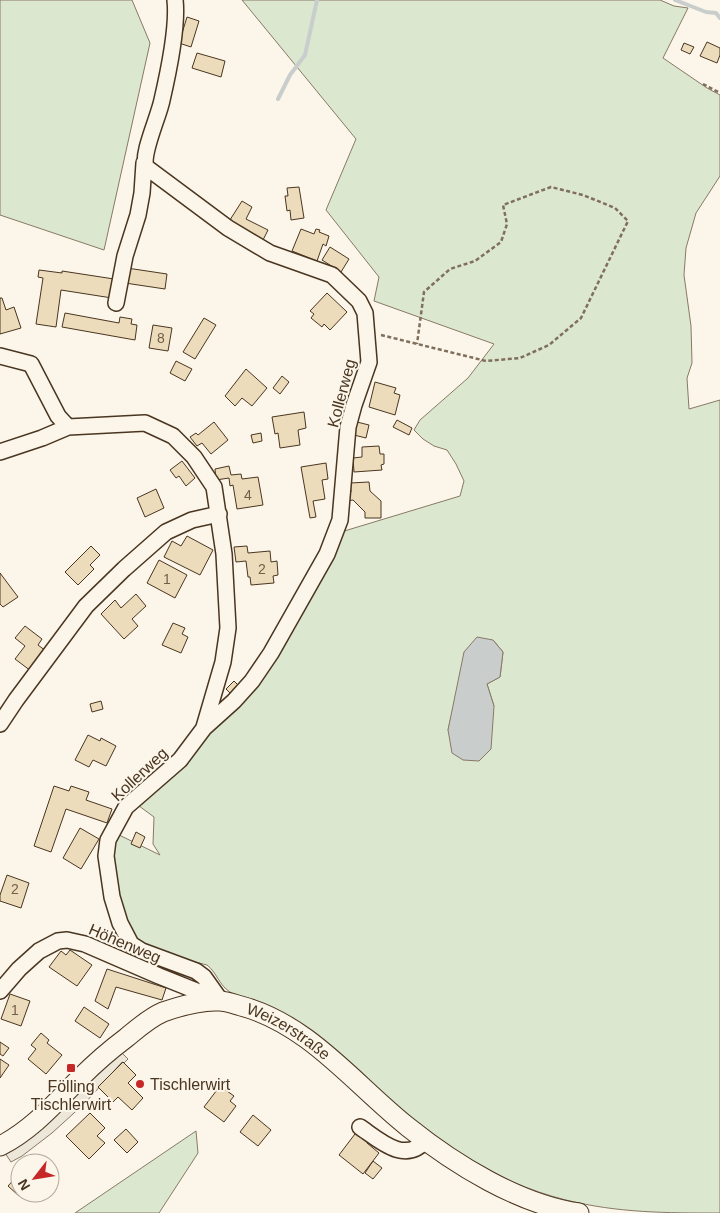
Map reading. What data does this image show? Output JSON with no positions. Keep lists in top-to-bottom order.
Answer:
{
  "streets": {
    "main road": ["Weizerstraße"],
    "street": ["Kollerweg", "Höhenweg"]
  },
  "crossings": [
    ["Kollerweg", "Höhenweg"],
    ["Kollerweg", "Weizerstraße"],
    ["Höhenweg", "Weizerstraße"]
  ],
  "places": {
    "transit": ["Fölling Tischlerwirt"],
    "other": ["Tischlerwirt"]
  },
  "house_numbers": [
    "8",
    "4",
    "2",
    "1",
    "2",
    "1"
  ],
  "north": "bottom left"
}
